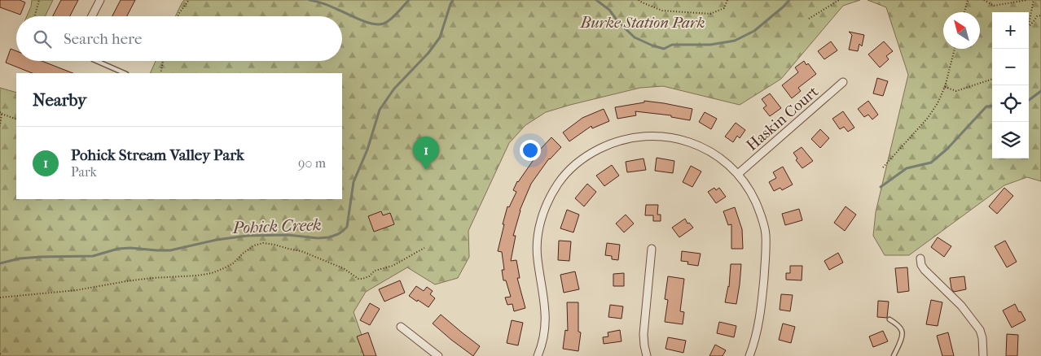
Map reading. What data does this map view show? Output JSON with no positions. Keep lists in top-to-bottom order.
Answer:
{
  "streets": {
    "street": ["Haskin Court"]
  },
  "water": ["Pohick Creek"],
  "parks": ["Burke Station Park"],
  "north": "top left",
  "page": {
    "map_buttons": ["+", "−"],
    "search": "Search here",
    "heading": "Nearby",
    "list": [
      {
        "mark": "1",
        "name": "Pohick Stream Valley Park",
        "note": "Park",
        "value": "90 m"
      }
    ],
    "pins": "1"
  }
}
